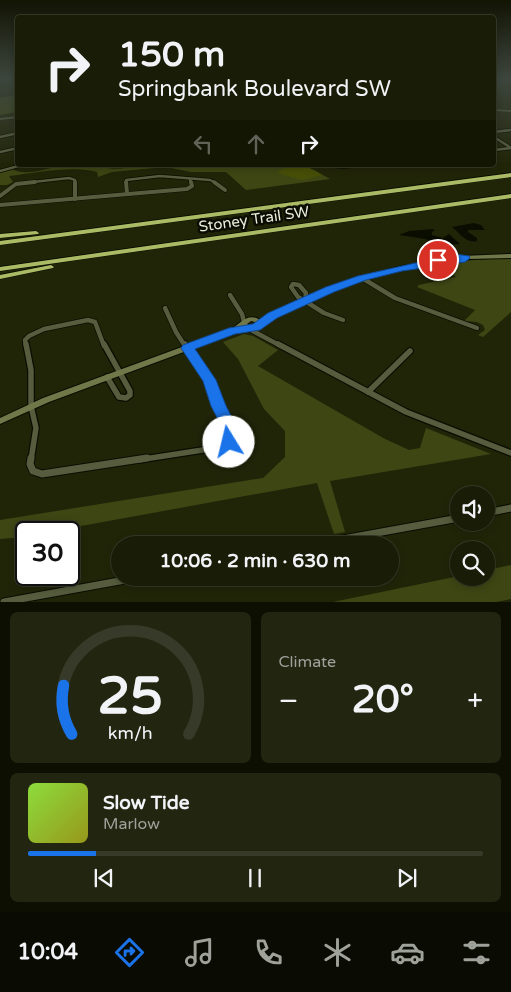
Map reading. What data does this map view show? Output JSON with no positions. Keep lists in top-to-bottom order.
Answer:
{
  "streets": {
    "highway": ["Stoney Trail SW"]
  },
  "page": {
    "turn": ["150 m", "Springbank Boulevard SW"],
    "limit": "30",
    "trip": "10:06 · 2 min · 630 m",
    "tile": "Climate",
    "heat": ["−", "20°", "+"],
    "song": ["Slow Tide", "Marlow"],
    "tabs": "10:04",
    "gauge": ["25", "km/h"]
  }
}
